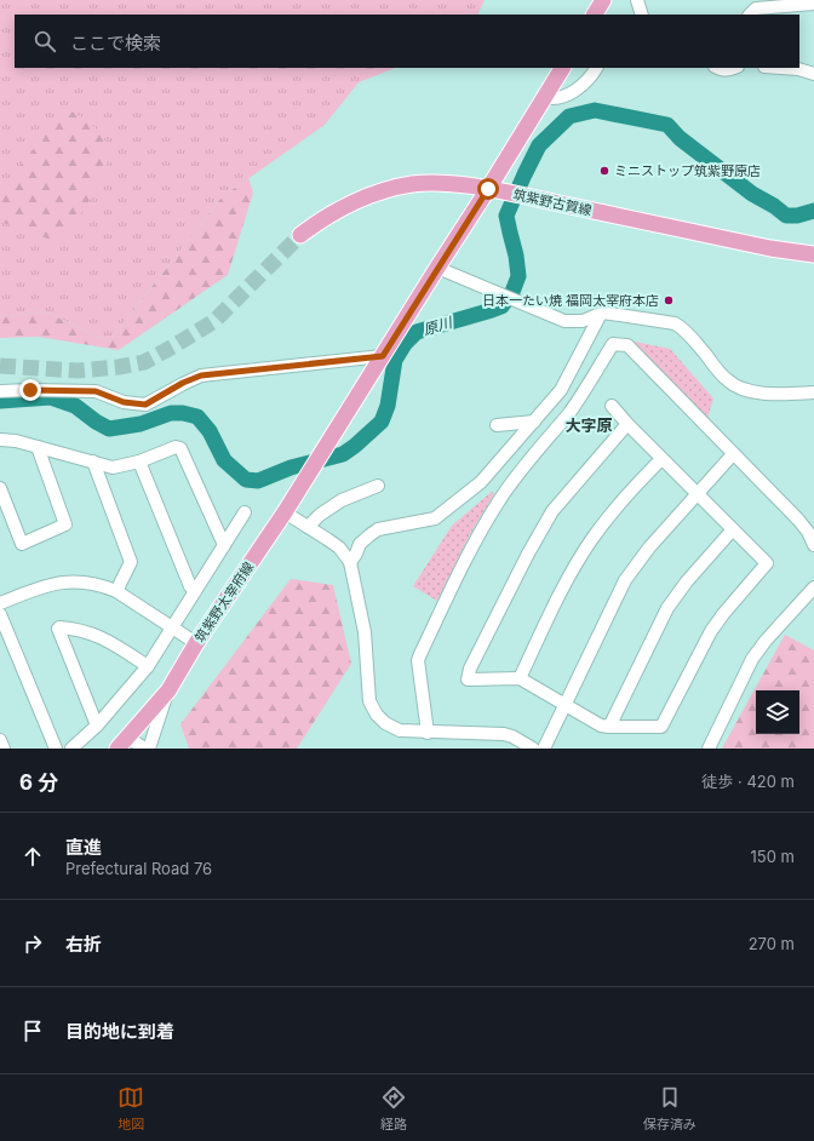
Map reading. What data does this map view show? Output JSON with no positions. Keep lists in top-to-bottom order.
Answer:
{
  "streets": {
    "main road": ["筑紫野古賀線", "筑紫野太宰府線"]
  },
  "crossings": [
    ["筑紫野古賀線", "筑紫野太宰府線"]
  ],
  "districts": ["大字原"],
  "water": ["原川"],
  "places": ["ミニストップ筑紫野原店", "日本一たい焼 福岡太宰府本店"],
  "page": {
    "search": "ここで検索",
    "heading": ["6 分", "徒歩 · 420 m"],
    "list": [
      ["直進", "Prefectural Road 76", "150 m"],
      ["右折", "270 m"],
      "目的地に到着"
    ],
    "nav": ["地図", "経路", "保存済み"]
  }
}
